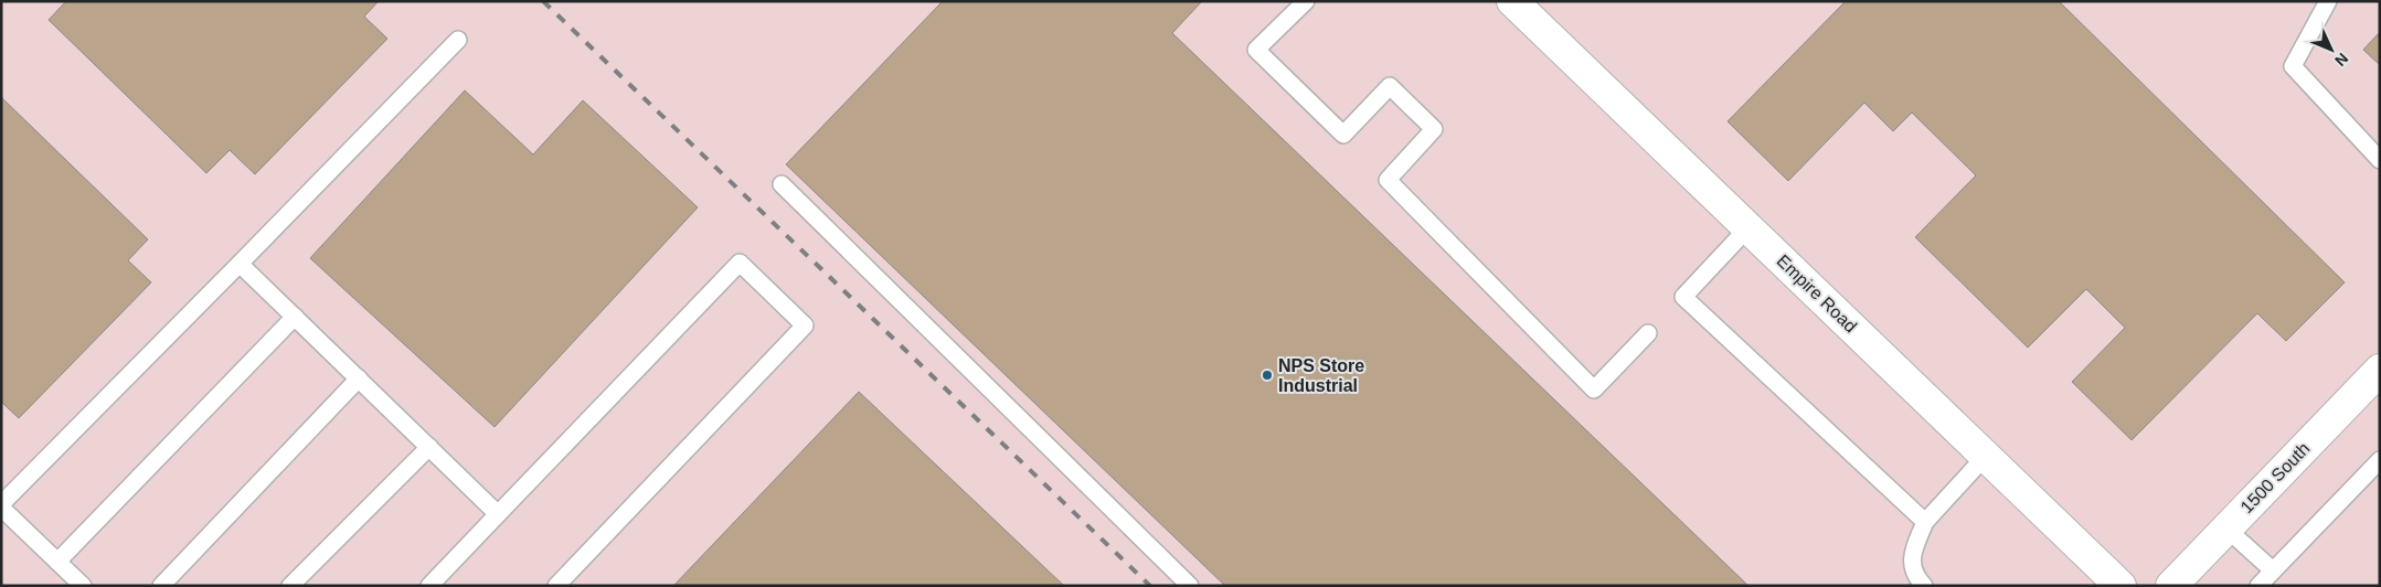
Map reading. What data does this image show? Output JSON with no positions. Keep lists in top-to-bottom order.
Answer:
{
  "streets": {
    "street": ["Empire Road", "1500 South"]
  },
  "places": ["NPS Store Industrial"],
  "north": "bottom right"
}
